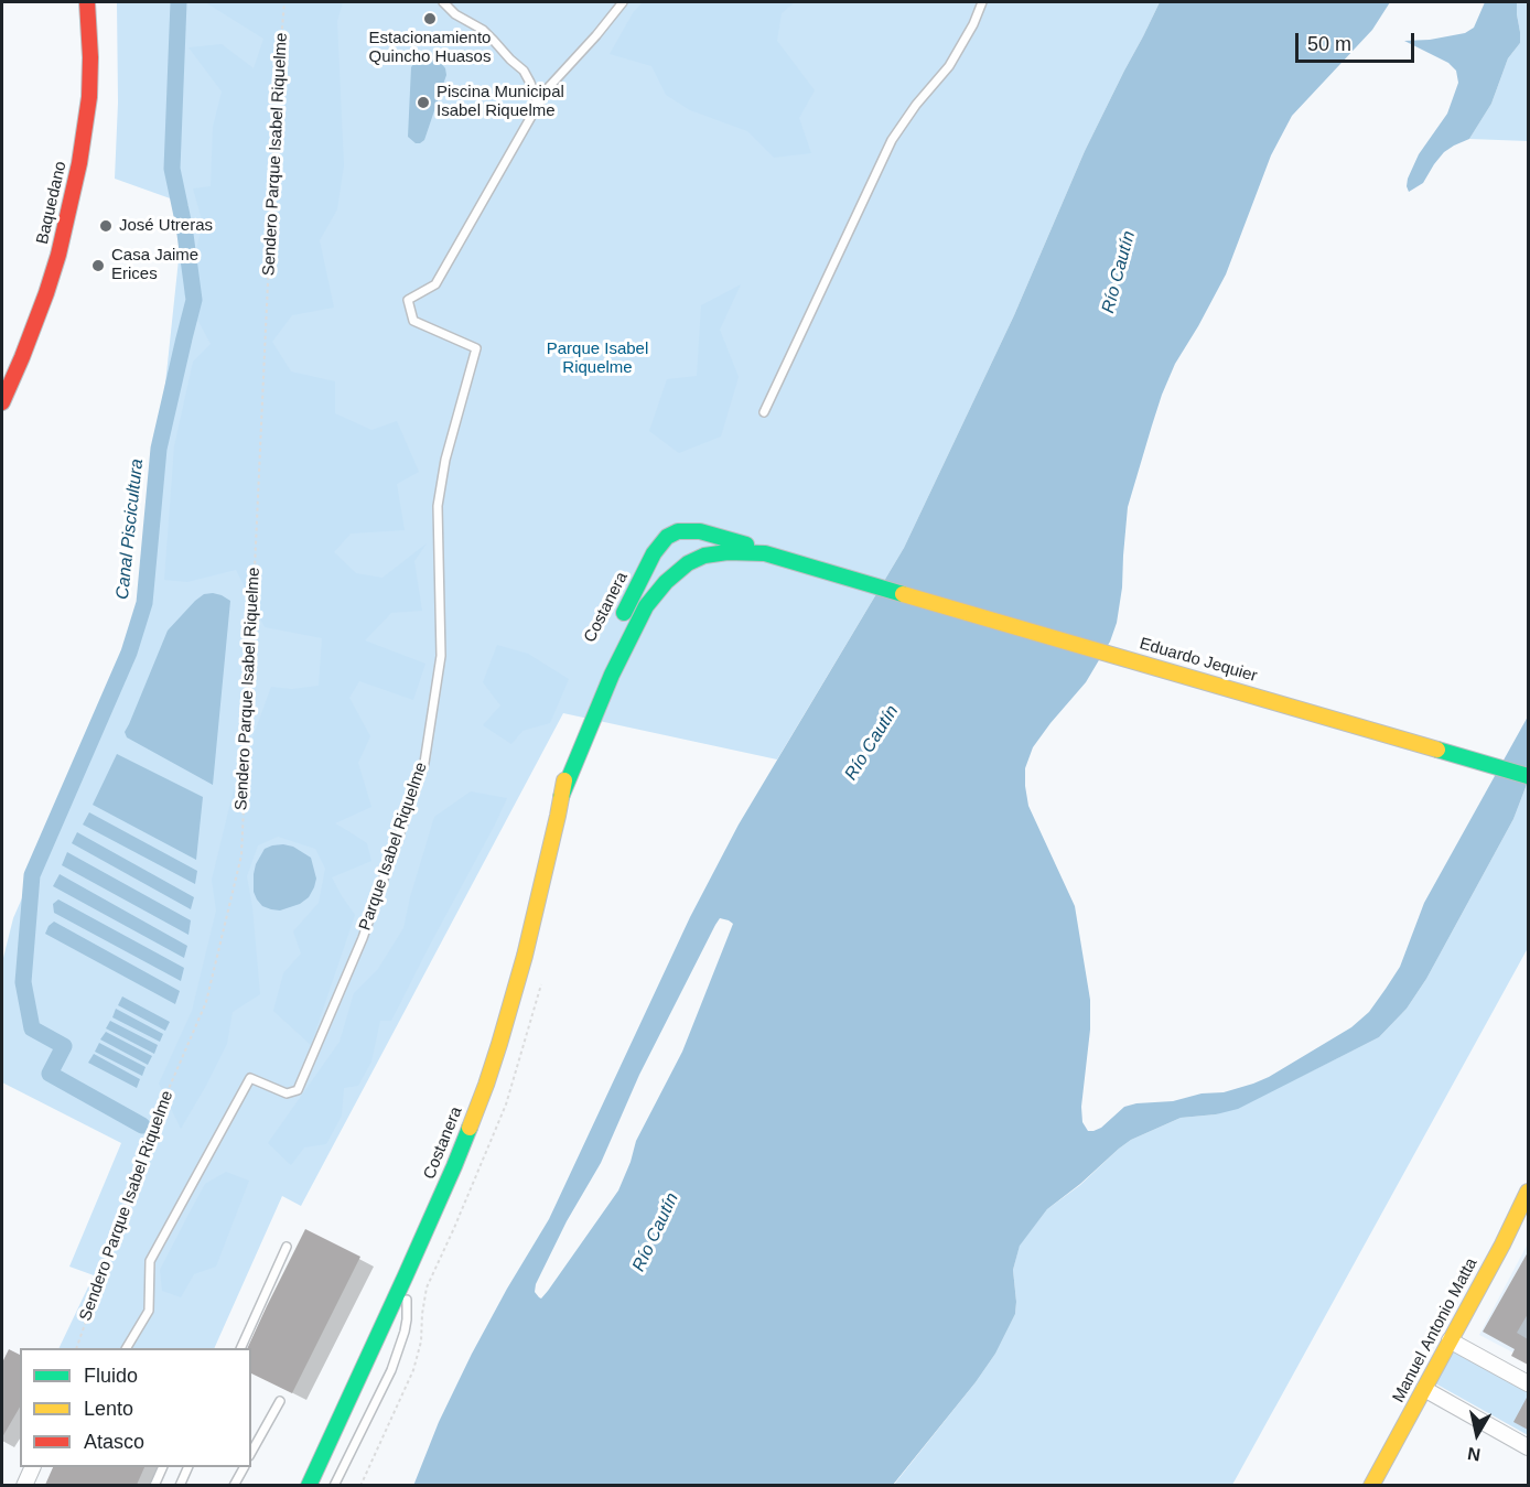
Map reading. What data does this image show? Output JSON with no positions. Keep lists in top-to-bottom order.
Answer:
{
  "streets": {
    "main road": [
      "Baquedano",
      "Costanera",
      "Eduardo Jequier",
      "Manuel Antonio Matta"
    ],
    "lane": ["Parque Isabel Riquelme"],
    "path": ["Sendero Parque Isabel Riquelme"]
  },
  "crossings": [
    ["Costanera", "Eduardo Jequier"]
  ],
  "water": ["Río Cautín", "Canal Piscicultura"],
  "parks": ["Parque Isabel Riquelme"],
  "places": [
    "Estacionamiento Quincho Huasos",
    "Piscina Municipal Isabel Riquelme",
    "José Utreras",
    "Casa Jaime Erices"
  ],
  "legend": ["Fluido", "Lento", "Atasco"],
  "scale_bar": "50 m",
  "north": "bottom"
}
